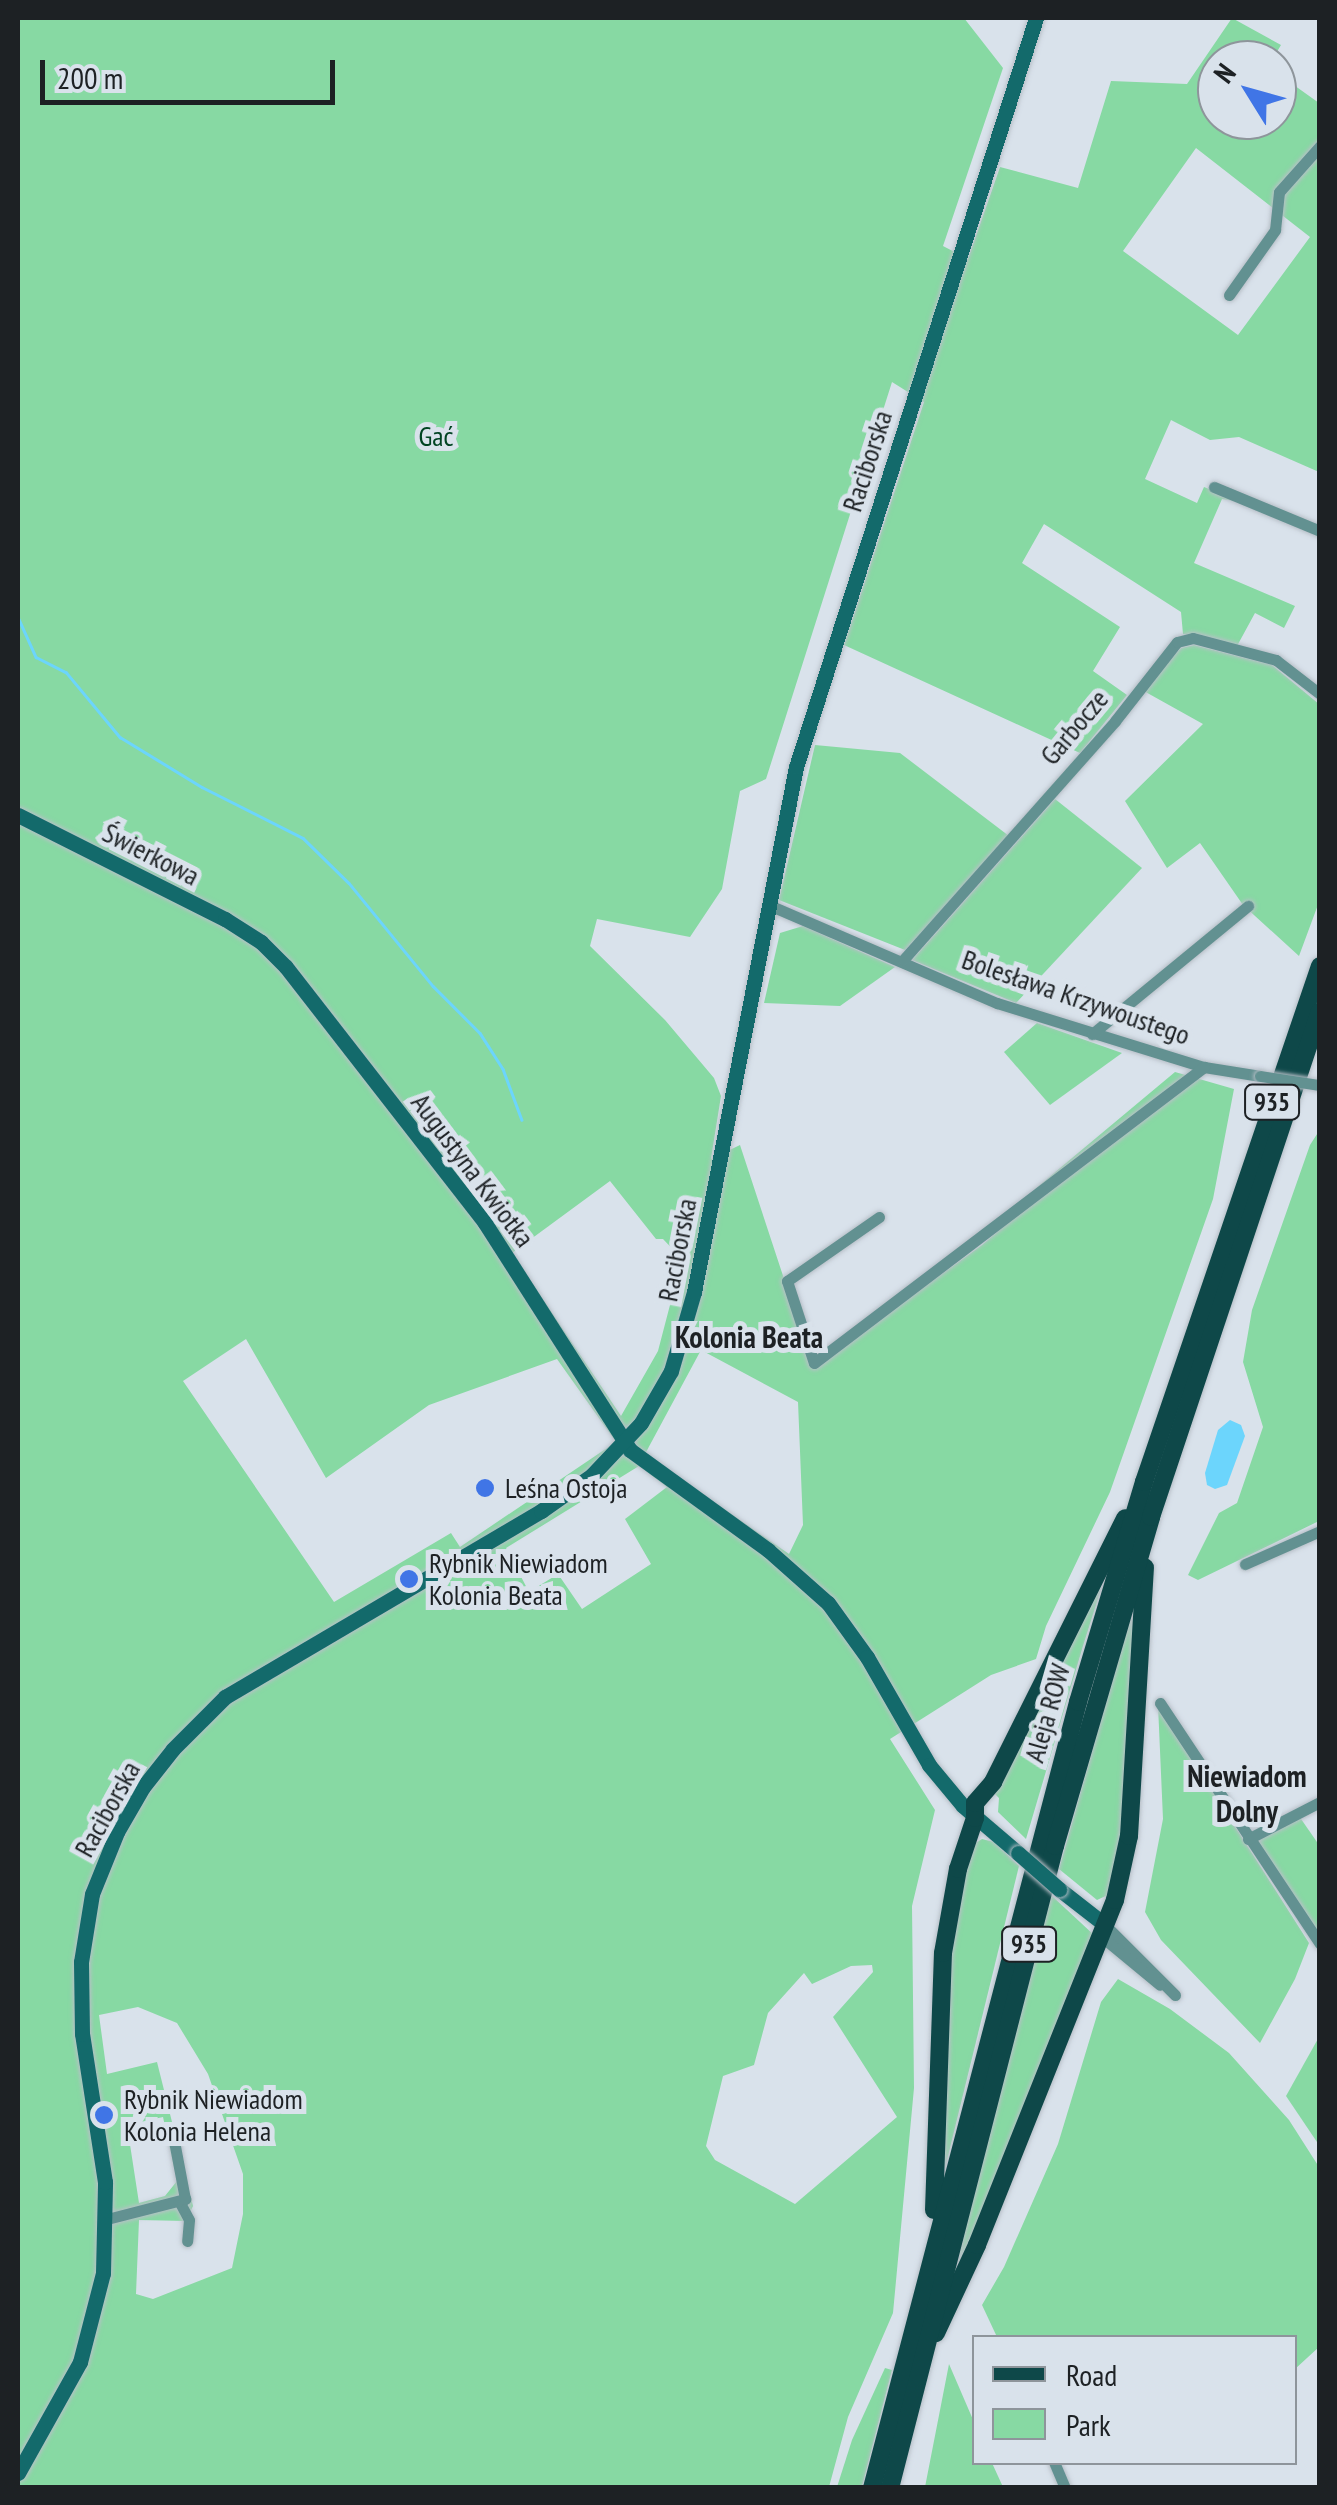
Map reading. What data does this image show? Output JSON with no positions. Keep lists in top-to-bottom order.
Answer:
{
  "streets": {
    "main road": [
      "Raciborska",
      "Świerkowa",
      "935",
      "Augustyna Kwiotka",
      "Aleja ROW"
    ],
    "street": ["Garbocze", "Bolesława Krzywoustego"]
  },
  "crossings": [
    ["Raciborska", "Bolesława Krzywoustego"],
    ["Raciborska", "Augustyna Kwiotka"],
    ["Garbocze", "Bolesława Krzywoustego"],
    ["Świerkowa", "Augustyna Kwiotka"]
  ],
  "districts": ["Kolonia Beata", "Niewiadom Dolny"],
  "parks": ["Gać"],
  "places": ["Leśna Ostoja", "Rybnik Niewiadom Kolonia Beata", "Rybnik Niewiadom Kolonia Helena"],
  "legend": ["Road", "Park"],
  "scale_bar": "200 m",
  "north": "top left"
}
